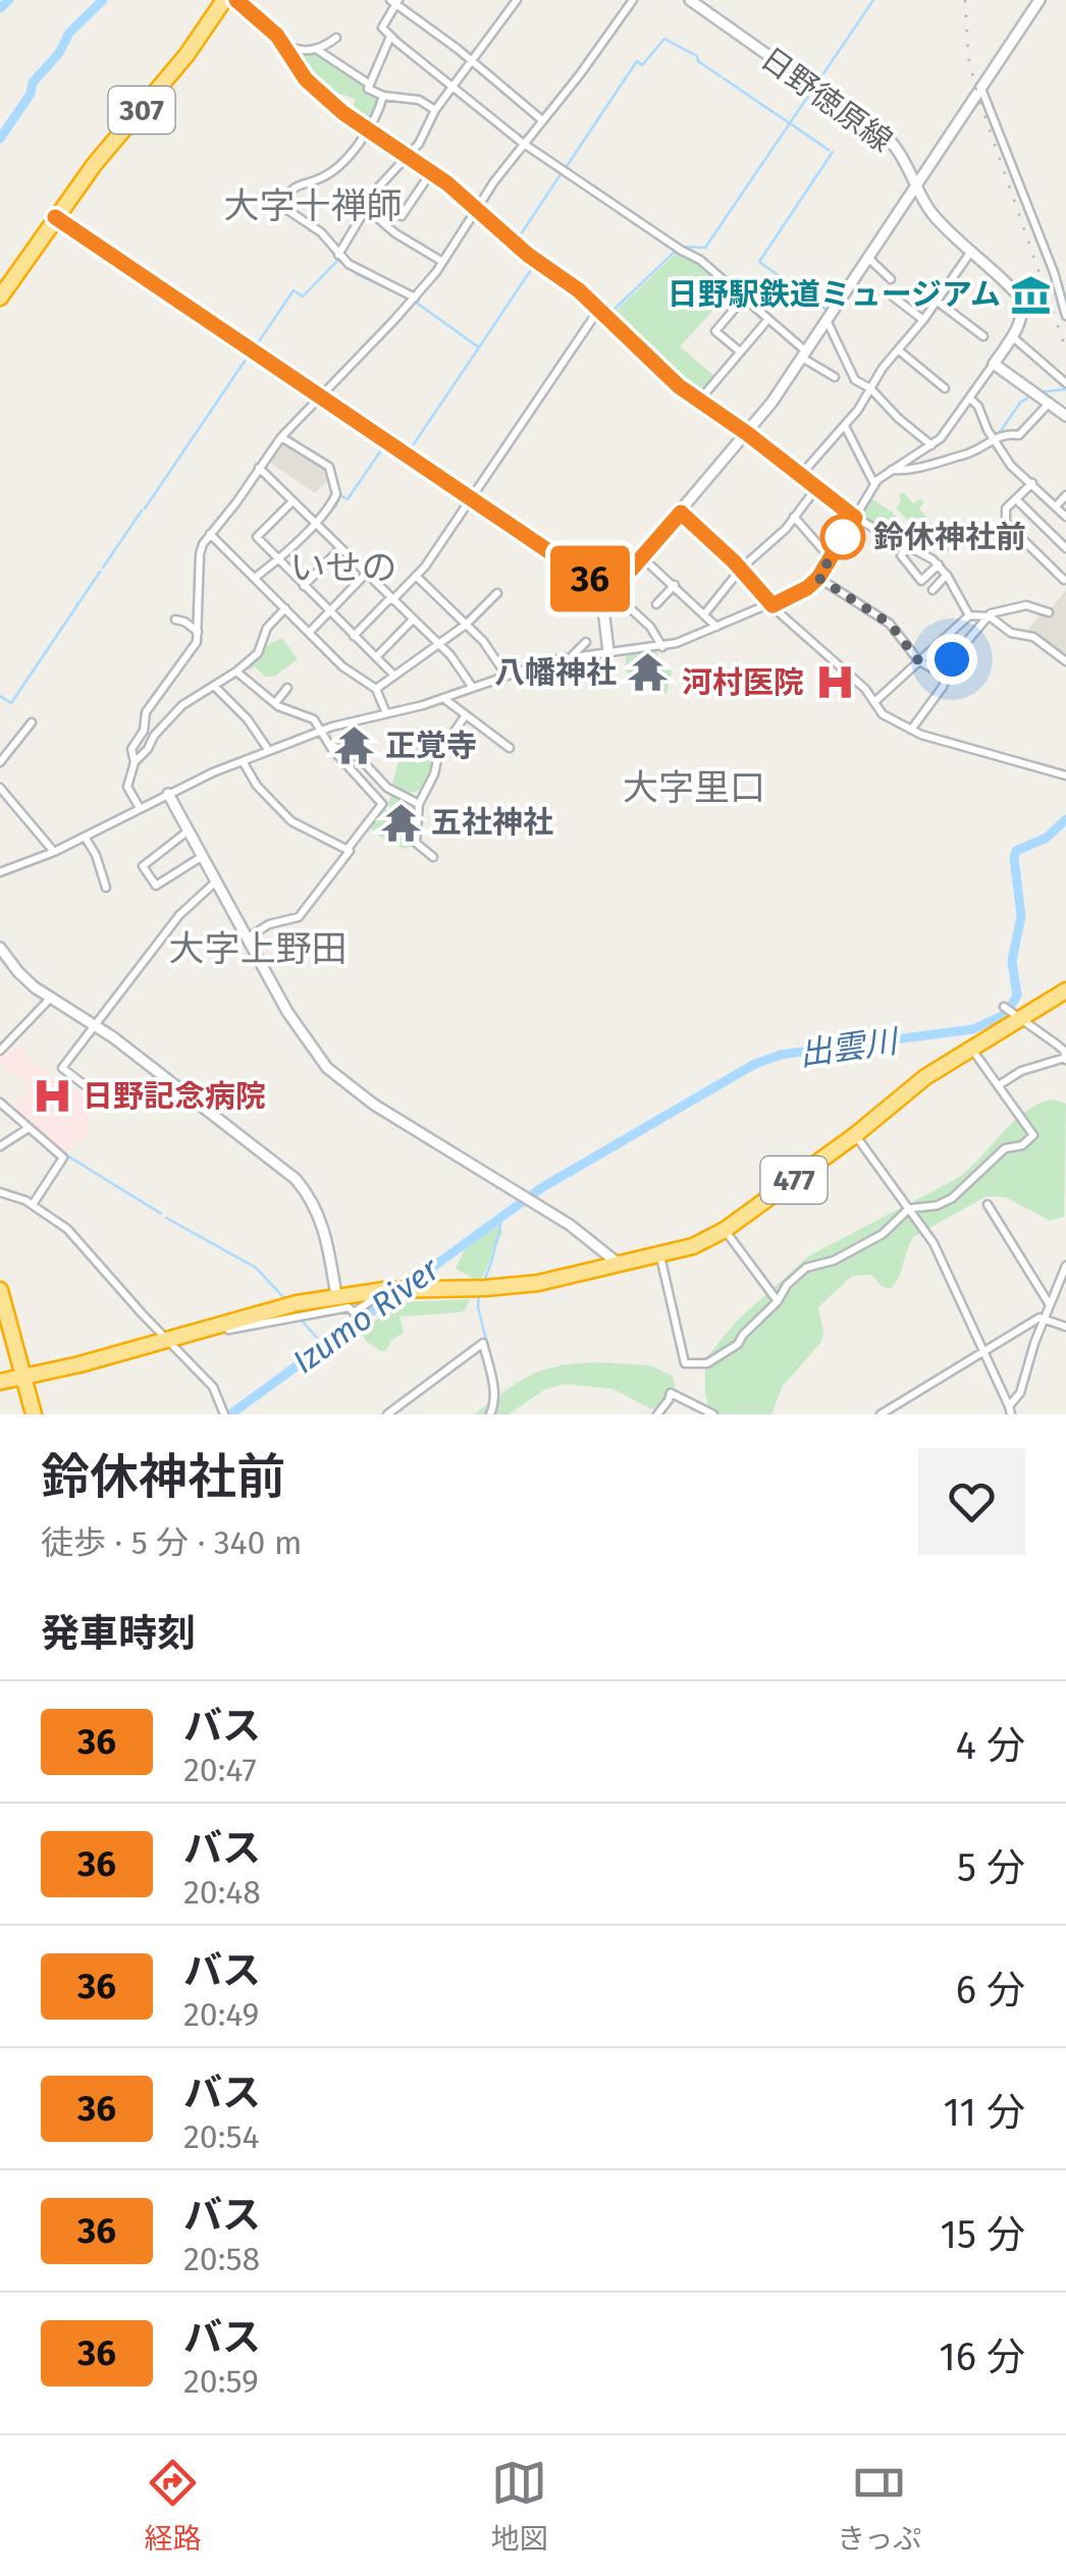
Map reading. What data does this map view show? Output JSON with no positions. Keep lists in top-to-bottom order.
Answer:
{
  "streets": {
    "highway": ["307", "477"],
    "street": ["日野徳原線"]
  },
  "districts": [
    "大字十禅師",
    "いせの",
    "大字里口",
    "大字上野田"
  ],
  "water": ["出雲川", "Izumo River"],
  "places": {
    "museum": ["日野駅鉄道ミュージアム"],
    "other": ["鈴休神社前"],
    "temple": ["八幡神社", "正覚寺", "五社神社"],
    "hospital": ["河村医院", "日野記念病院"]
  },
  "lines": ["bus line 36"],
  "page": {
    "on_map": "36",
    "heading": [
      ["鈴休神社前", "徒歩 · 5 分 · 340 m"],
      "発車時刻"
    ],
    "list": [
      {
        "mark": "36",
        "name": "バス",
        "note": "20:47",
        "value": "4 分"
      },
      {
        "mark": "36",
        "name": "バス",
        "note": "20:48",
        "value": "5 分"
      },
      {
        "mark": "36",
        "name": "バス",
        "note": "20:49",
        "value": "6 分"
      },
      {
        "mark": "36",
        "name": "バス",
        "note": "20:54",
        "value": "11 分"
      },
      {
        "mark": "36",
        "name": "バス",
        "note": "20:58",
        "value": "15 分"
      },
      {
        "mark": "36",
        "name": "バス",
        "note": "20:59",
        "value": "16 分"
      }
    ],
    "tabs": ["経路", "地図", "きっぷ"]
  }
}
